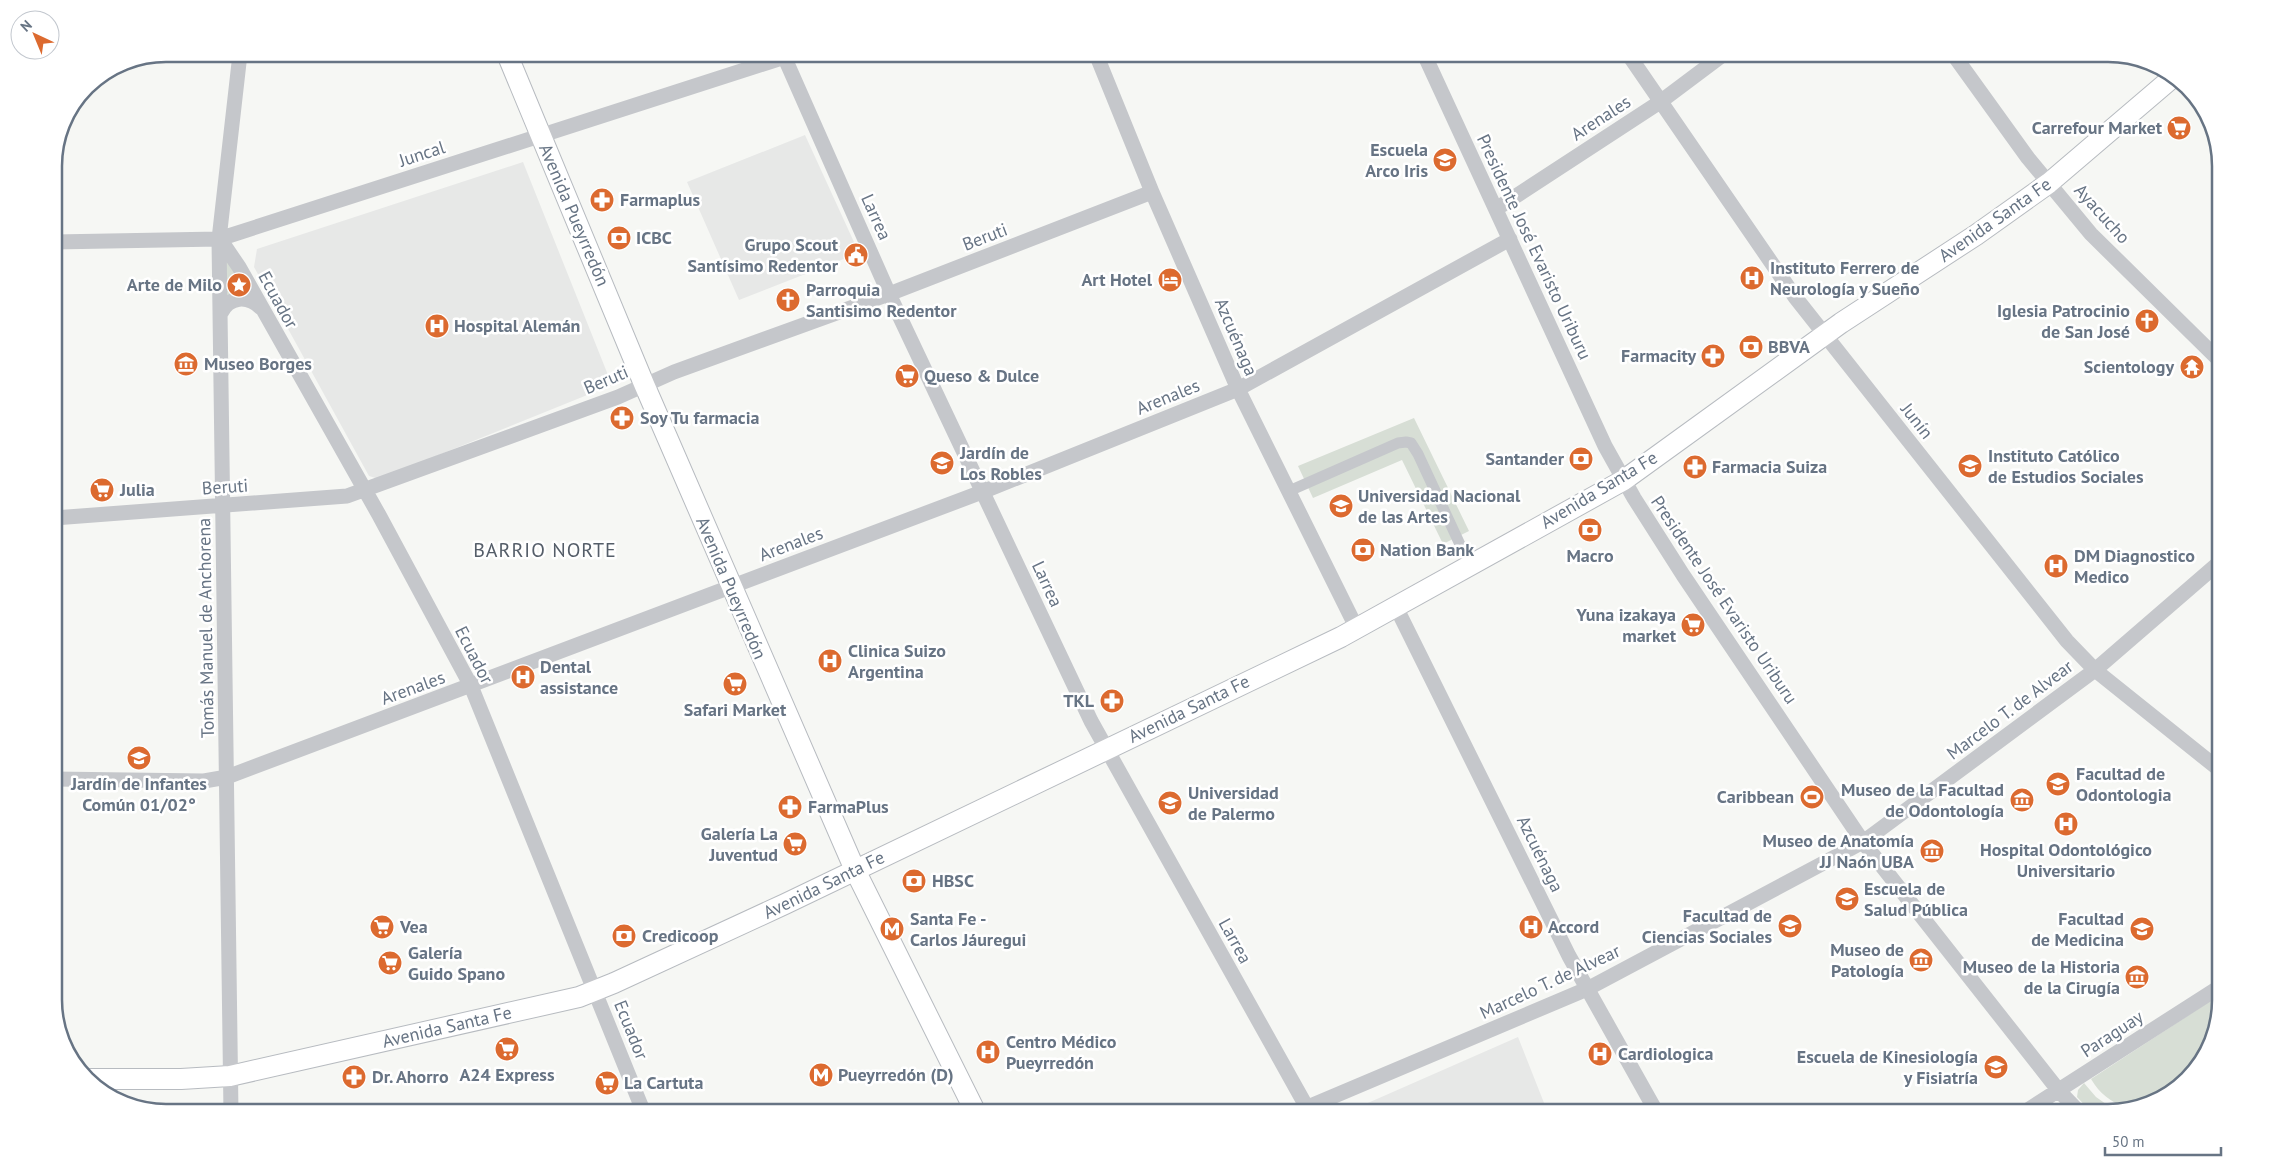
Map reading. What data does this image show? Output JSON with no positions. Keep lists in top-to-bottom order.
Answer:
{
  "streets": {
    "main road": ["Avenida Pueyrredón", "Avenida Santa Fe"],
    "street": [
      "Arenales",
      "Juncal",
      "Ayacucho",
      "Larrea",
      "Beruti",
      "Presidente José Evaristo Uriburu",
      "Ecuador",
      "Azcuénaga",
      "Junín",
      "Tomás Manuel de Anchorena",
      "Marcelo T. de Alvear",
      "Paraguay"
    ]
  },
  "crossings": [
    ["Arenales", "Avenida Pueyrredón"],
    ["Arenales", "Larrea"],
    ["Arenales", "Presidente José Evaristo Uriburu"],
    ["Arenales", "Ecuador"],
    ["Arenales", "Azcuénaga"],
    ["Arenales", "Junín"],
    ["Arenales", "Tomás Manuel de Anchorena"],
    ["Juncal", "Avenida Pueyrredón"],
    ["Juncal", "Ecuador"],
    ["Juncal", "Tomás Manuel de Anchorena"],
    ["Ayacucho", "Avenida Santa Fe"],
    ["Avenida Pueyrredón", "Avenida Santa Fe"],
    ["Avenida Pueyrredón", "Beruti"],
    ["Larrea", "Avenida Santa Fe"],
    ["Larrea", "Beruti"],
    ["Avenida Santa Fe", "Presidente José Evaristo Uriburu"],
    ["Avenida Santa Fe", "Ecuador"],
    ["Avenida Santa Fe", "Azcuénaga"],
    ["Avenida Santa Fe", "Junín"],
    ["Avenida Santa Fe", "Tomás Manuel de Anchorena"],
    ["Beruti", "Ecuador"],
    ["Beruti", "Azcuénaga"],
    ["Beruti", "Tomás Manuel de Anchorena"],
    ["Presidente José Evaristo Uriburu", "Marcelo T. de Alvear"],
    ["Presidente José Evaristo Uriburu", "Paraguay"],
    ["Ecuador", "Tomás Manuel de Anchorena"],
    ["Azcuénaga", "Marcelo T. de Alvear"],
    ["Junín", "Marcelo T. de Alvear"]
  ],
  "districts": ["BARRIO NORTE"],
  "places": {
    "supermarket": [
      "Carrefour Market",
      "Queso & Dulce",
      "Julia",
      "Yuna izakaya market",
      "Safari Market",
      "Galería La Juventud",
      "Vea",
      "Galería Guido Spano",
      "A24 Express",
      "La Cartuta"
    ],
    "school or university": [
      "Escuela Arco Iris",
      "Jardín de Los Robles",
      "Instituto Católico de Estudios Sociales",
      "Universidad Nacional de las Artes",
      "Jardín de Infantes Común 01/02°",
      "Facultad de Odontologia",
      "Universidad de Palermo",
      "Escuela de Salud Pública",
      "Facultad de Ciencias Sociales",
      "Facultad de Medicina",
      "Escuela de Kinesiología y Fisiatría"
    ],
    "pharmacy": [
      "Farmaplus",
      "Farmacity",
      "Soy Tu farmacia",
      "Farmacia Suiza",
      "TKL",
      "FarmaPlus",
      "Dr. Ahorro"
    ],
    "bank": [
      "ICBC",
      "BBVA",
      "Santander",
      "Macro",
      "Nation Bank",
      "HBSC",
      "Credicoop"
    ],
    "public building": ["Grupo Scout Santísimo Redentor"],
    "hospital": [
      "Instituto Ferrero de Neurología y Sueño",
      "Hospital Alemán",
      "DM Diagnostico Medico",
      "Clinica Suizo Argentina",
      "Dental assistance",
      "Hospital Odontológico Universitario",
      "Accord",
      "Centro Médico Pueyrredón",
      "Cardiologica"
    ],
    "hotel": ["Art Hotel"],
    "place": ["Arte de Milo"],
    "church": ["Parroquia Santisimo Redentor", "Iglesia Patrocinio de San José"],
    "museum": [
      "Museo Borges",
      "Museo de la Facultad de Odontología",
      "Museo de Anatomía JJ Naón UBA",
      "Museo de Patología",
      "Museo de la Historia de la Cirugía"
    ],
    "temple": ["Scientology"],
    "sports": ["Caribbean"],
    "metro station": ["Santa Fe - Carlos Jáuregui", "Pueyrredón (D)"]
  },
  "scale_bar": "50 m",
  "north": "top left"
}
